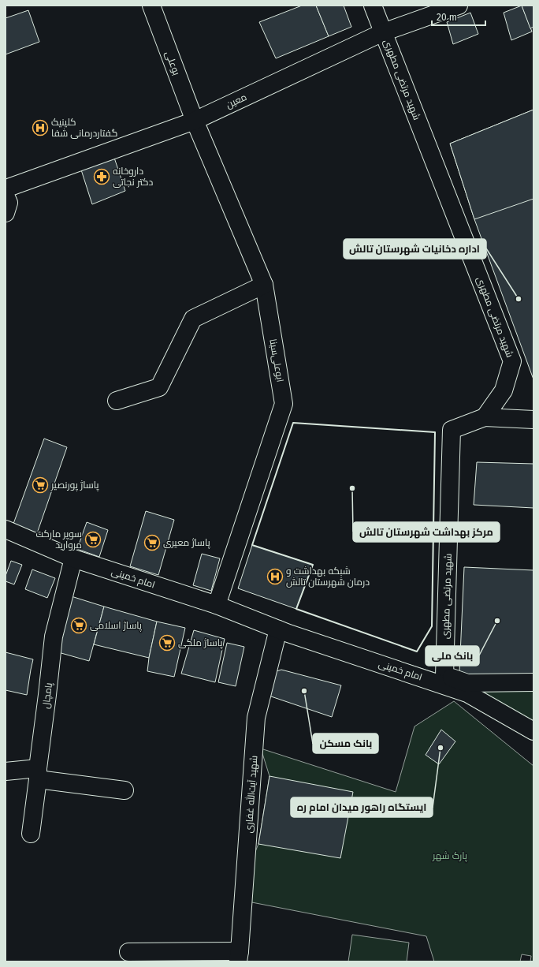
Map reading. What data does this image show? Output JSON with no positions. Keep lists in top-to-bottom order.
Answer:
{
  "streets": {
    "street": [
      "بوعلی",
      "شهید مرتضی مطهری",
      "معین",
      "ابوعلی‌سینا",
      "امام خمینی",
      "پامچال",
      "شهید آیت‌الله غفاری"
    ]
  },
  "crossings": [
    ["بوعلی", "معین"],
    ["بوعلی", "ابوعلی‌سینا"],
    ["شهید مرتضی مطهری", "معین"],
    ["شهید مرتضی مطهری", "امام خمینی"],
    ["معین", "ابوعلی‌سینا"],
    ["ابوعلی‌سینا", "امام خمینی"],
    ["امام خمینی", "پامچال"],
    ["امام خمینی", "شهید آیت‌الله غفاری"]
  ],
  "parks": ["پارک شهر"],
  "places": {
    "hospital": ["کلینیک گفتاردرمانی شفا", "شبکه بهداشت و درمان شهرستان تالش"],
    "pharmacy": ["داروخانه دکتر نجاتی"],
    "other": [
      "اداره دخانیات شهرستان تالش",
      "مرکز بهداشت شهرستان تالش",
      "بانک ملی",
      "بانک مسکن",
      "ایستگاه راهور میدان امام ره"
    ],
    "supermarket": [
      "پاساژ پورنصیر",
      "سوپر مارکت مروارید",
      "پاساژ معیری",
      "پاساژ اسلامی",
      "پاساژ ملکی"
    ]
  },
  "scale_bar": "20 m"
}
